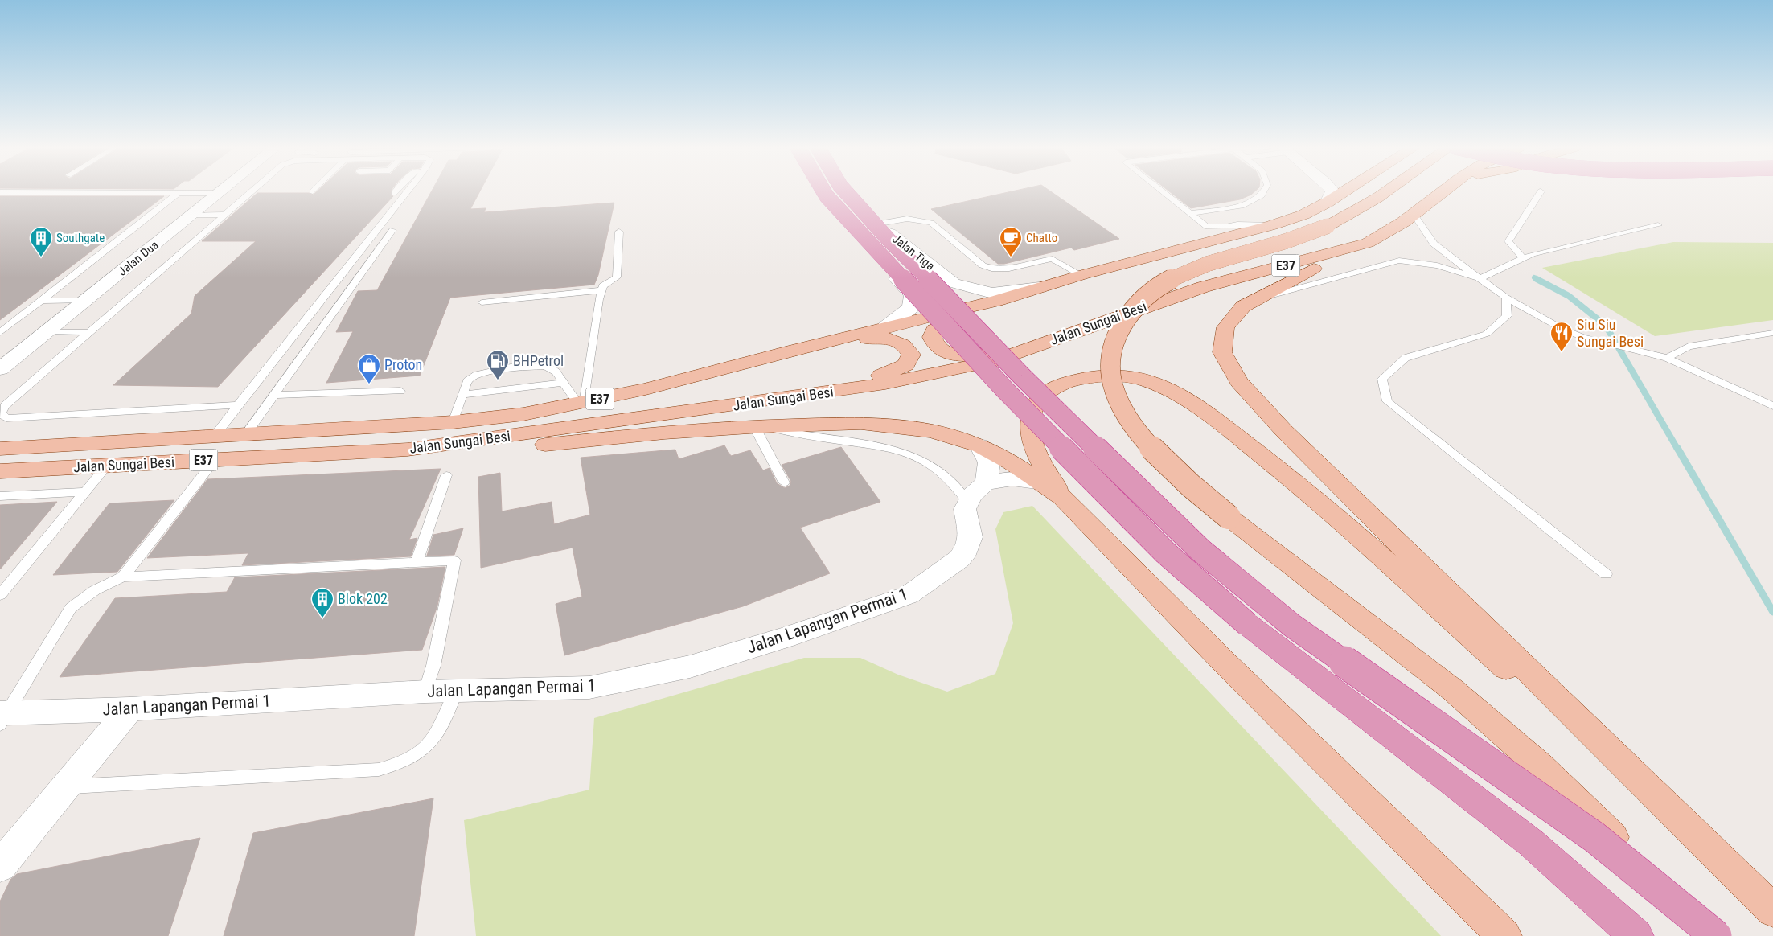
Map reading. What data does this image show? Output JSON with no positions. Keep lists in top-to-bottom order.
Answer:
{
  "streets": {
    "main road": ["E37", "Jalan Sungai Besi"],
    "street": ["Jalan Tiga", "Jalan Dua", "Jalan Lapangan Permai 1"]
  },
  "crossings": [
    ["Jalan Tiga", "Jalan Sungai Besi"]
  ],
  "places": {
    "building": ["Southgate", "Blok 202"],
    "cafe": ["Chatto"],
    "restaurant": ["Siu Siu Sungai Besi"],
    "fuel station": ["BHPetrol"],
    "shop": ["Proton"]
  }
}
